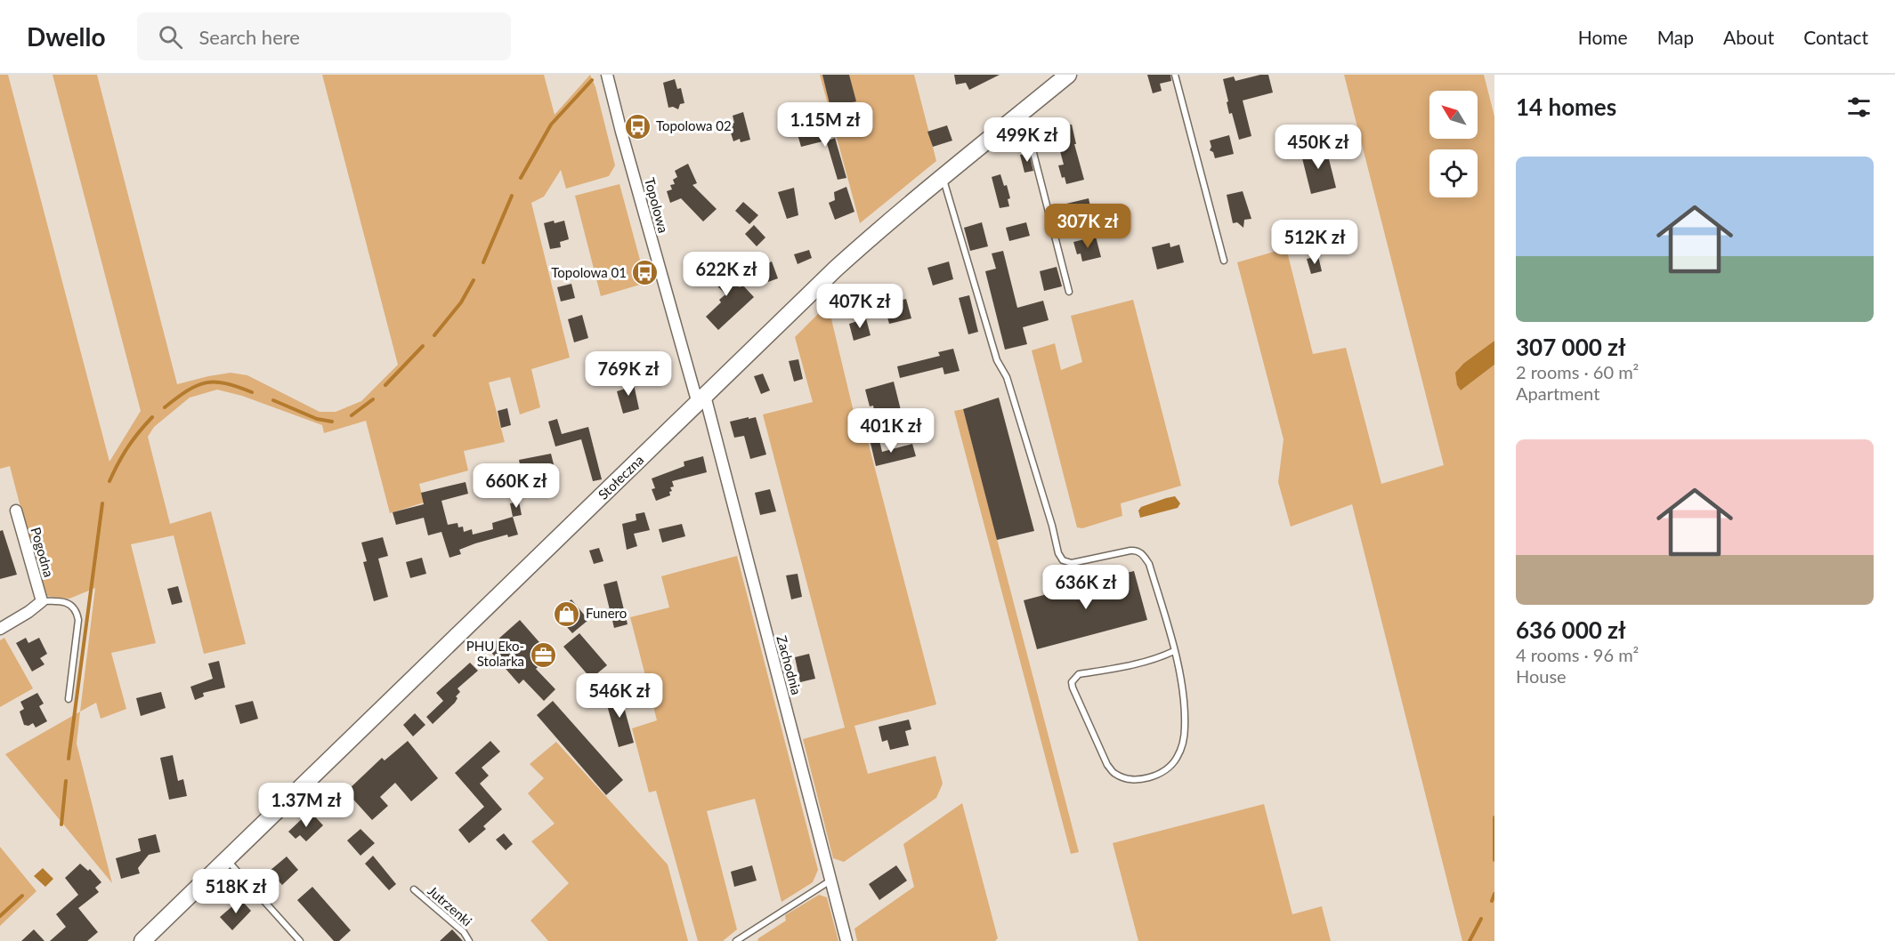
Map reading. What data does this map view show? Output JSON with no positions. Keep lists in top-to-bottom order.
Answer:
{
  "streets": {
    "main road": ["Stołeczna"],
    "street": ["Topolowa", "Pogodna", "Zachodnia"],
    "lane": ["Jutrzenki"]
  },
  "crossings": [
    ["Topolowa", "Stołeczna"],
    ["Topolowa", "Zachodnia"],
    ["Stołeczna", "Zachodnia"]
  ],
  "places": {
    "bus stop": ["Topolowa 02", "Topolowa 01"],
    "shop": ["Funero"],
    "office": ["PHU Eko- Stolarka"]
  },
  "north": "top left",
  "page": {
    "header": "Dwello",
    "search": "Search here",
    "nav": [
      "Home",
      "Map",
      "About",
      "Contact"
    ],
    "heading": "14 homes",
    "price": [
      "1.15M zł",
      "499K zł",
      "450K zł",
      "307K zł",
      "512K zł",
      "622K zł",
      "407K zł",
      "769K zł",
      "401K zł",
      "660K zł",
      "636K zł",
      "546K zł",
      "1.37M zł",
      "518K zł"
    ],
    "list": [
      {
        "name": "307 000 zł",
        "note": "2 rooms · 60 m² · Apartment"
      },
      {
        "name": "636 000 zł",
        "note": "4 rooms · 96 m² · House"
      }
    ]
  }
}
